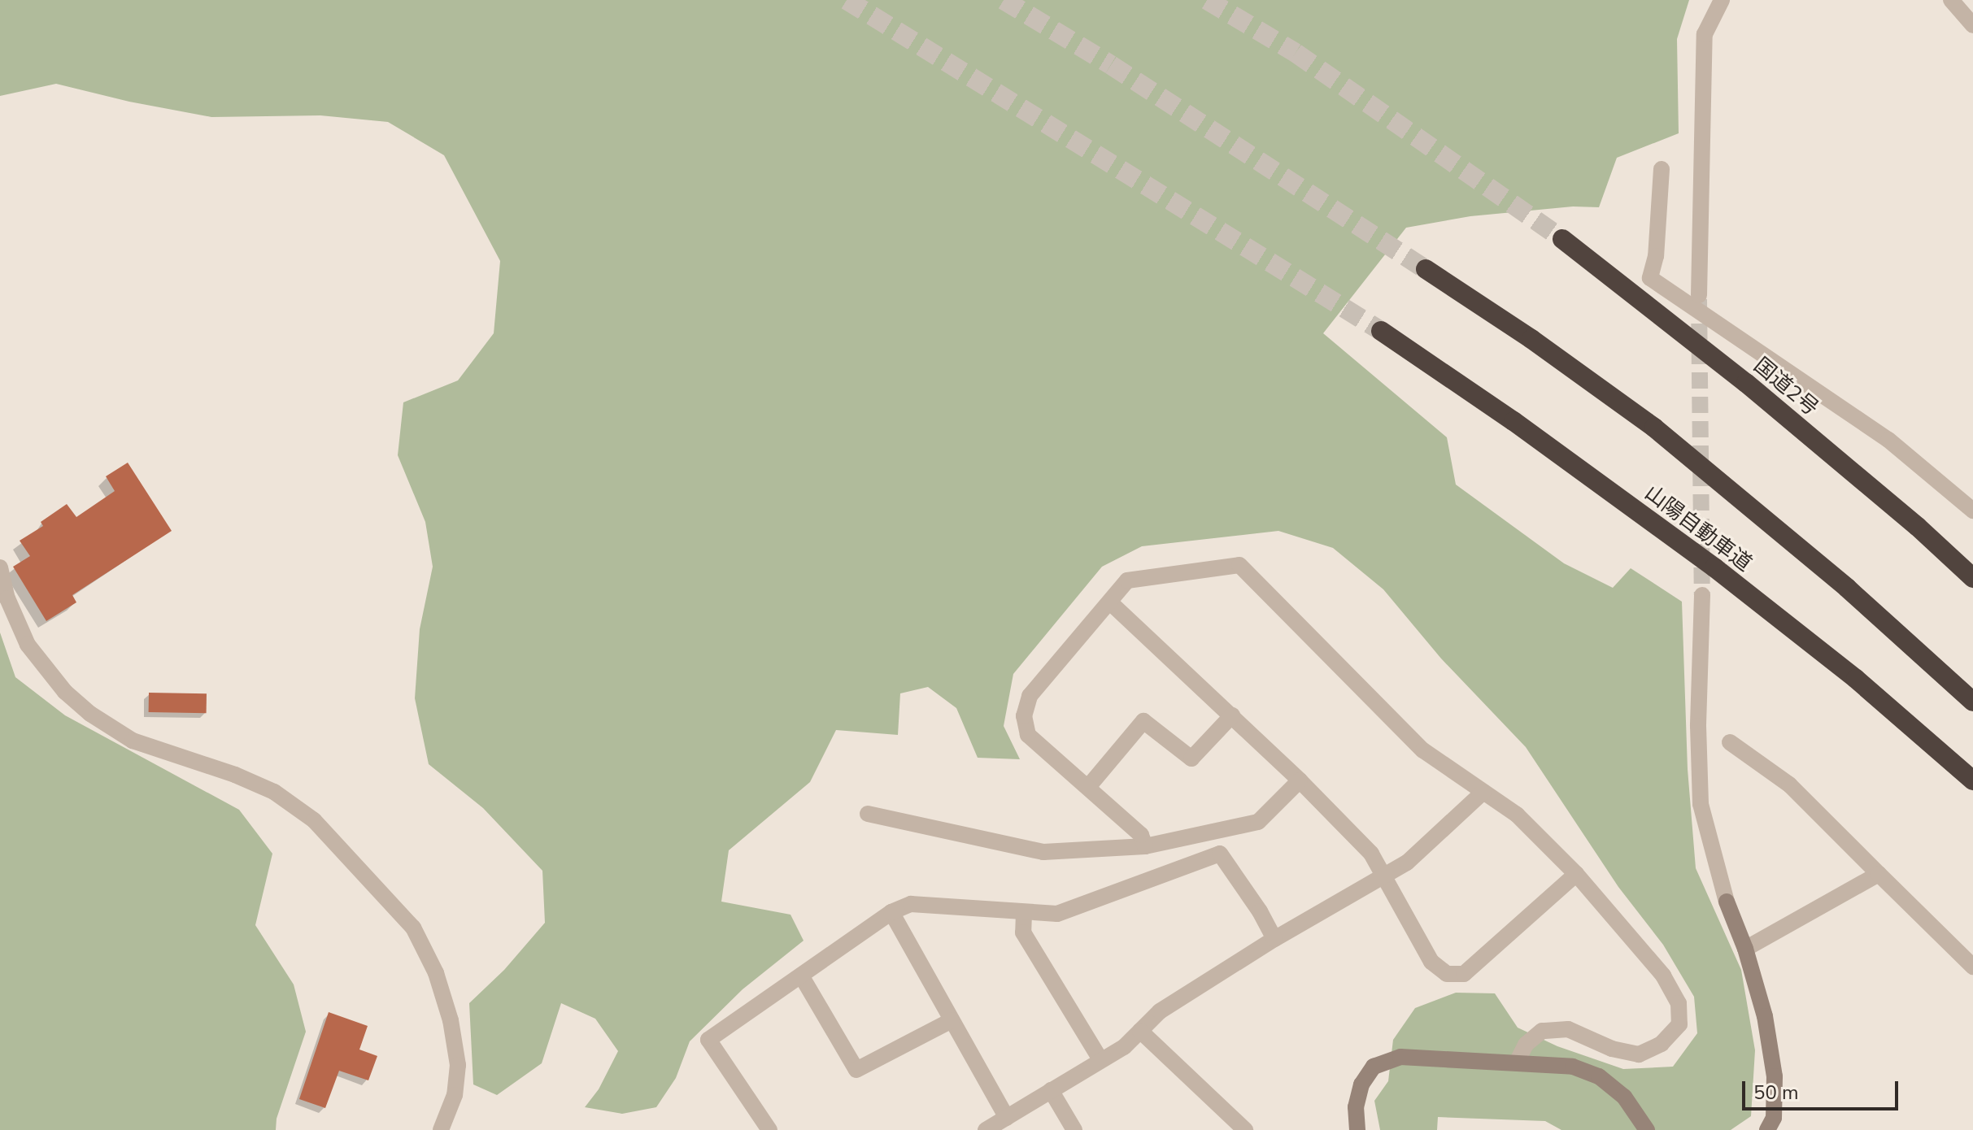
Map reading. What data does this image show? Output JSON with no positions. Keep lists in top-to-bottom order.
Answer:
{
  "streets": {
    "highway": ["国道2号", "山陽自動車道"]
  },
  "scale_bar": "50 m"
}
